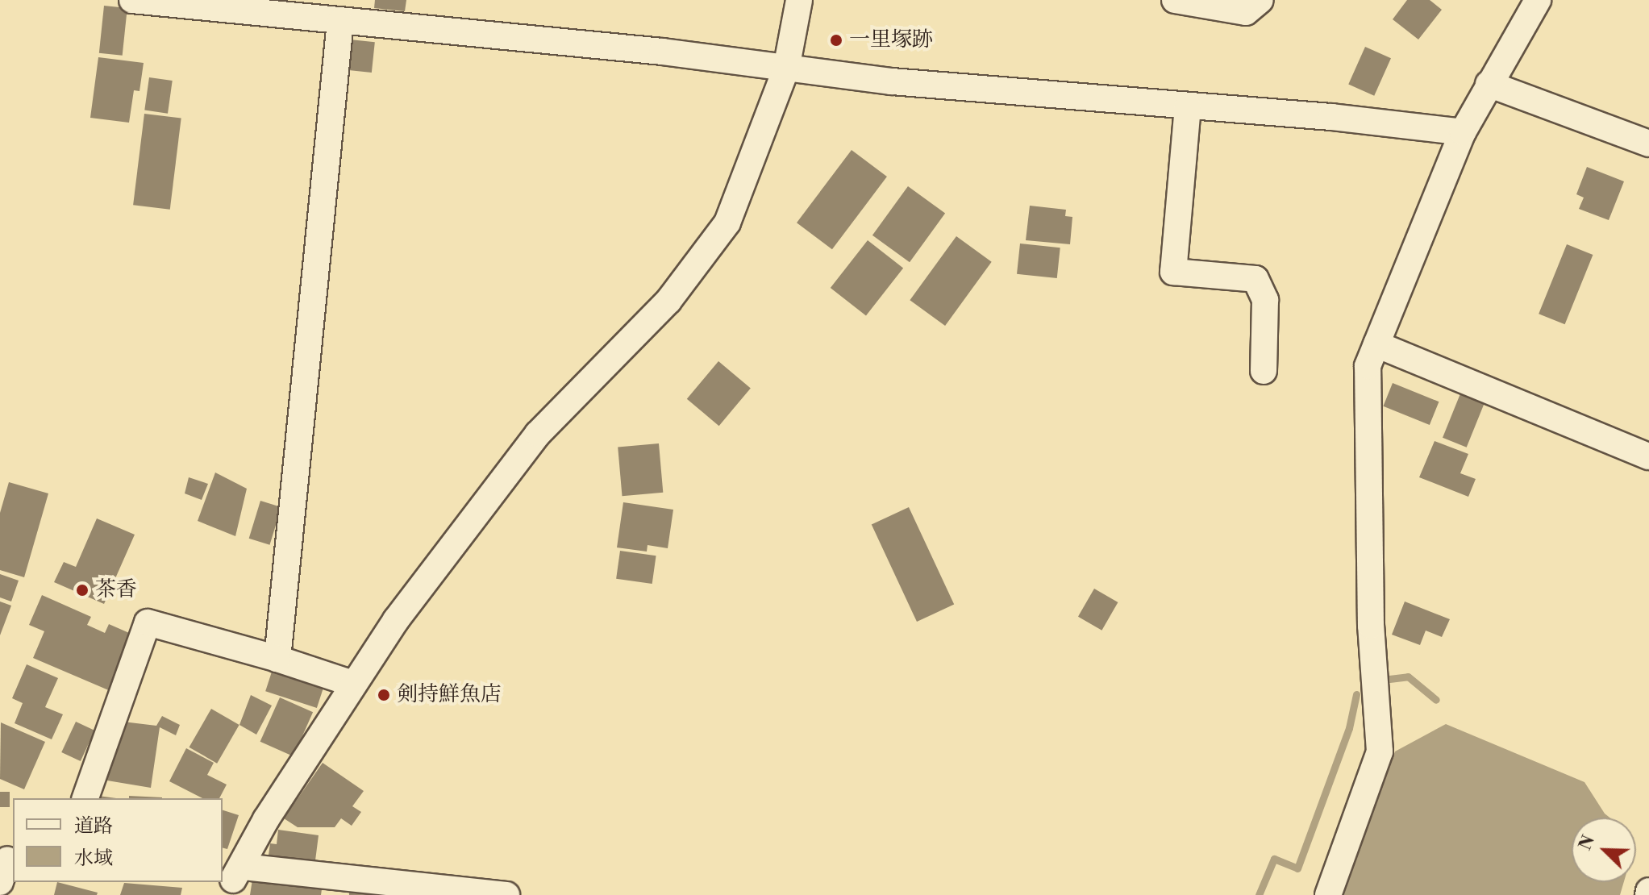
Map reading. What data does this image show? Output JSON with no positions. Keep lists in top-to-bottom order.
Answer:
{
  "places": ["一里塚跡", "茶香", "剣持鮮魚店"],
  "legend": ["道路", "水域"],
  "north": "top left"
}
